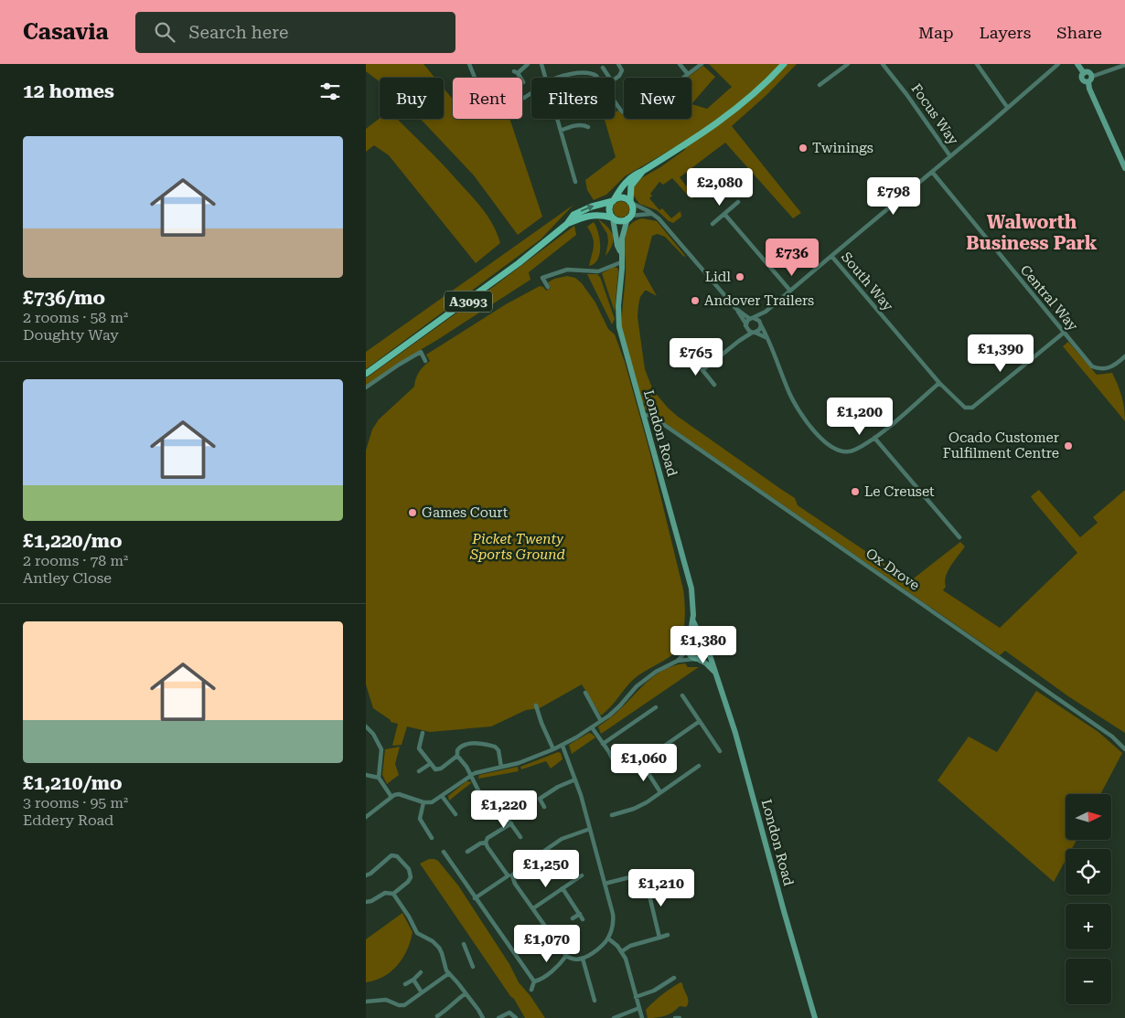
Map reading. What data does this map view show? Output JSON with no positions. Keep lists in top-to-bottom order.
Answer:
{
  "streets": {
    "main road": ["A3093", "London Road"],
    "street": [
      "Focus Way",
      "South Way",
      "Central Way",
      "Ox Drove"
    ]
  },
  "crossings": [
    ["Focus Way", "South Way"],
    ["South Way", "Central Way"],
    ["A3093", "London Road"],
    ["London Road", "Ox Drove"]
  ],
  "districts": ["Walworth Business Park"],
  "parks": ["Picket Twenty Sports Ground"],
  "places": [
    "Twinings",
    "Lidl",
    "Andover Trailers",
    "Ocado Customer Fulfilment Centre",
    "Le Creuset",
    "Games Court"
  ],
  "north": "right",
  "page": {
    "header": "Casavia",
    "search": "Search here",
    "nav": ["Map", "Layers", "Share"],
    "heading": "12 homes",
    "chip": [
      "Buy",
      "Rent",
      "Filters",
      "New"
    ],
    "list": [
      {
        "name": "£736/mo",
        "note": "2 rooms · 58 m² · Doughty Way"
      },
      {
        "name": "£1,220/mo",
        "note": "2 rooms · 78 m² · Antley Close"
      },
      {
        "name": "£1,210/mo",
        "note": "3 rooms · 95 m² · Eddery Road"
      }
    ],
    "price": [
      "£2,080",
      "£798",
      "£736",
      "£1,390",
      "£765",
      "£1,200",
      "£1,380",
      "£1,060",
      "£1,220",
      "£1,250",
      "£1,210",
      "£1,070"
    ],
    "map_buttons": ["+", "−"]
  }
}
